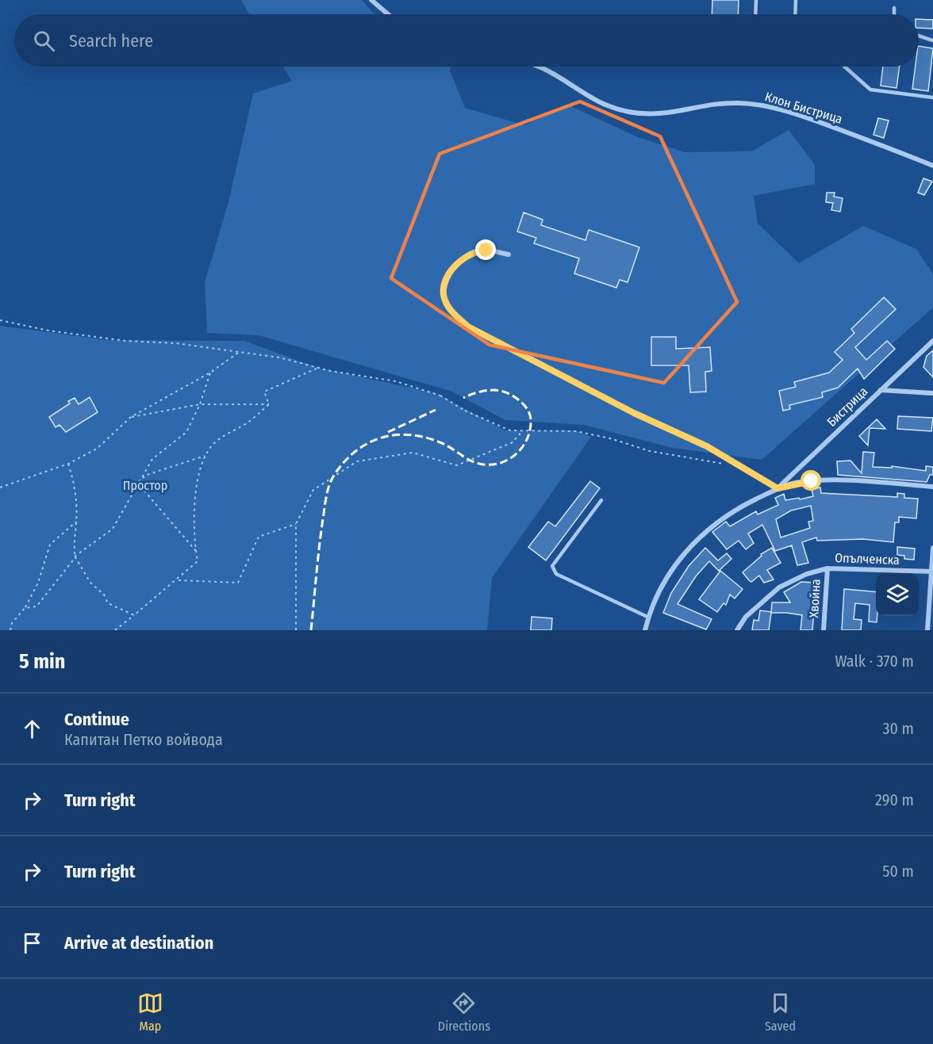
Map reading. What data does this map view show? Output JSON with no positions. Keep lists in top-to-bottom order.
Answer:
{
  "streets": {
    "street": [
      "Клон Бистрица",
      "Бистрица",
      "Опълченска",
      "Хвойна"
    ]
  },
  "crossings": [
    ["Опълченска", "Хвойна"]
  ],
  "parks": ["Простор"],
  "page": {
    "search": "Search here",
    "heading": ["5 min", "Walk · 370 m"],
    "list": [
      ["Continue", "Капитан Петко войвода", "30 m"],
      ["Turn right", "290 m"],
      ["Turn right", "50 m"],
      "Arrive at destination"
    ],
    "nav": ["Map", "Directions", "Saved"]
  }
}
